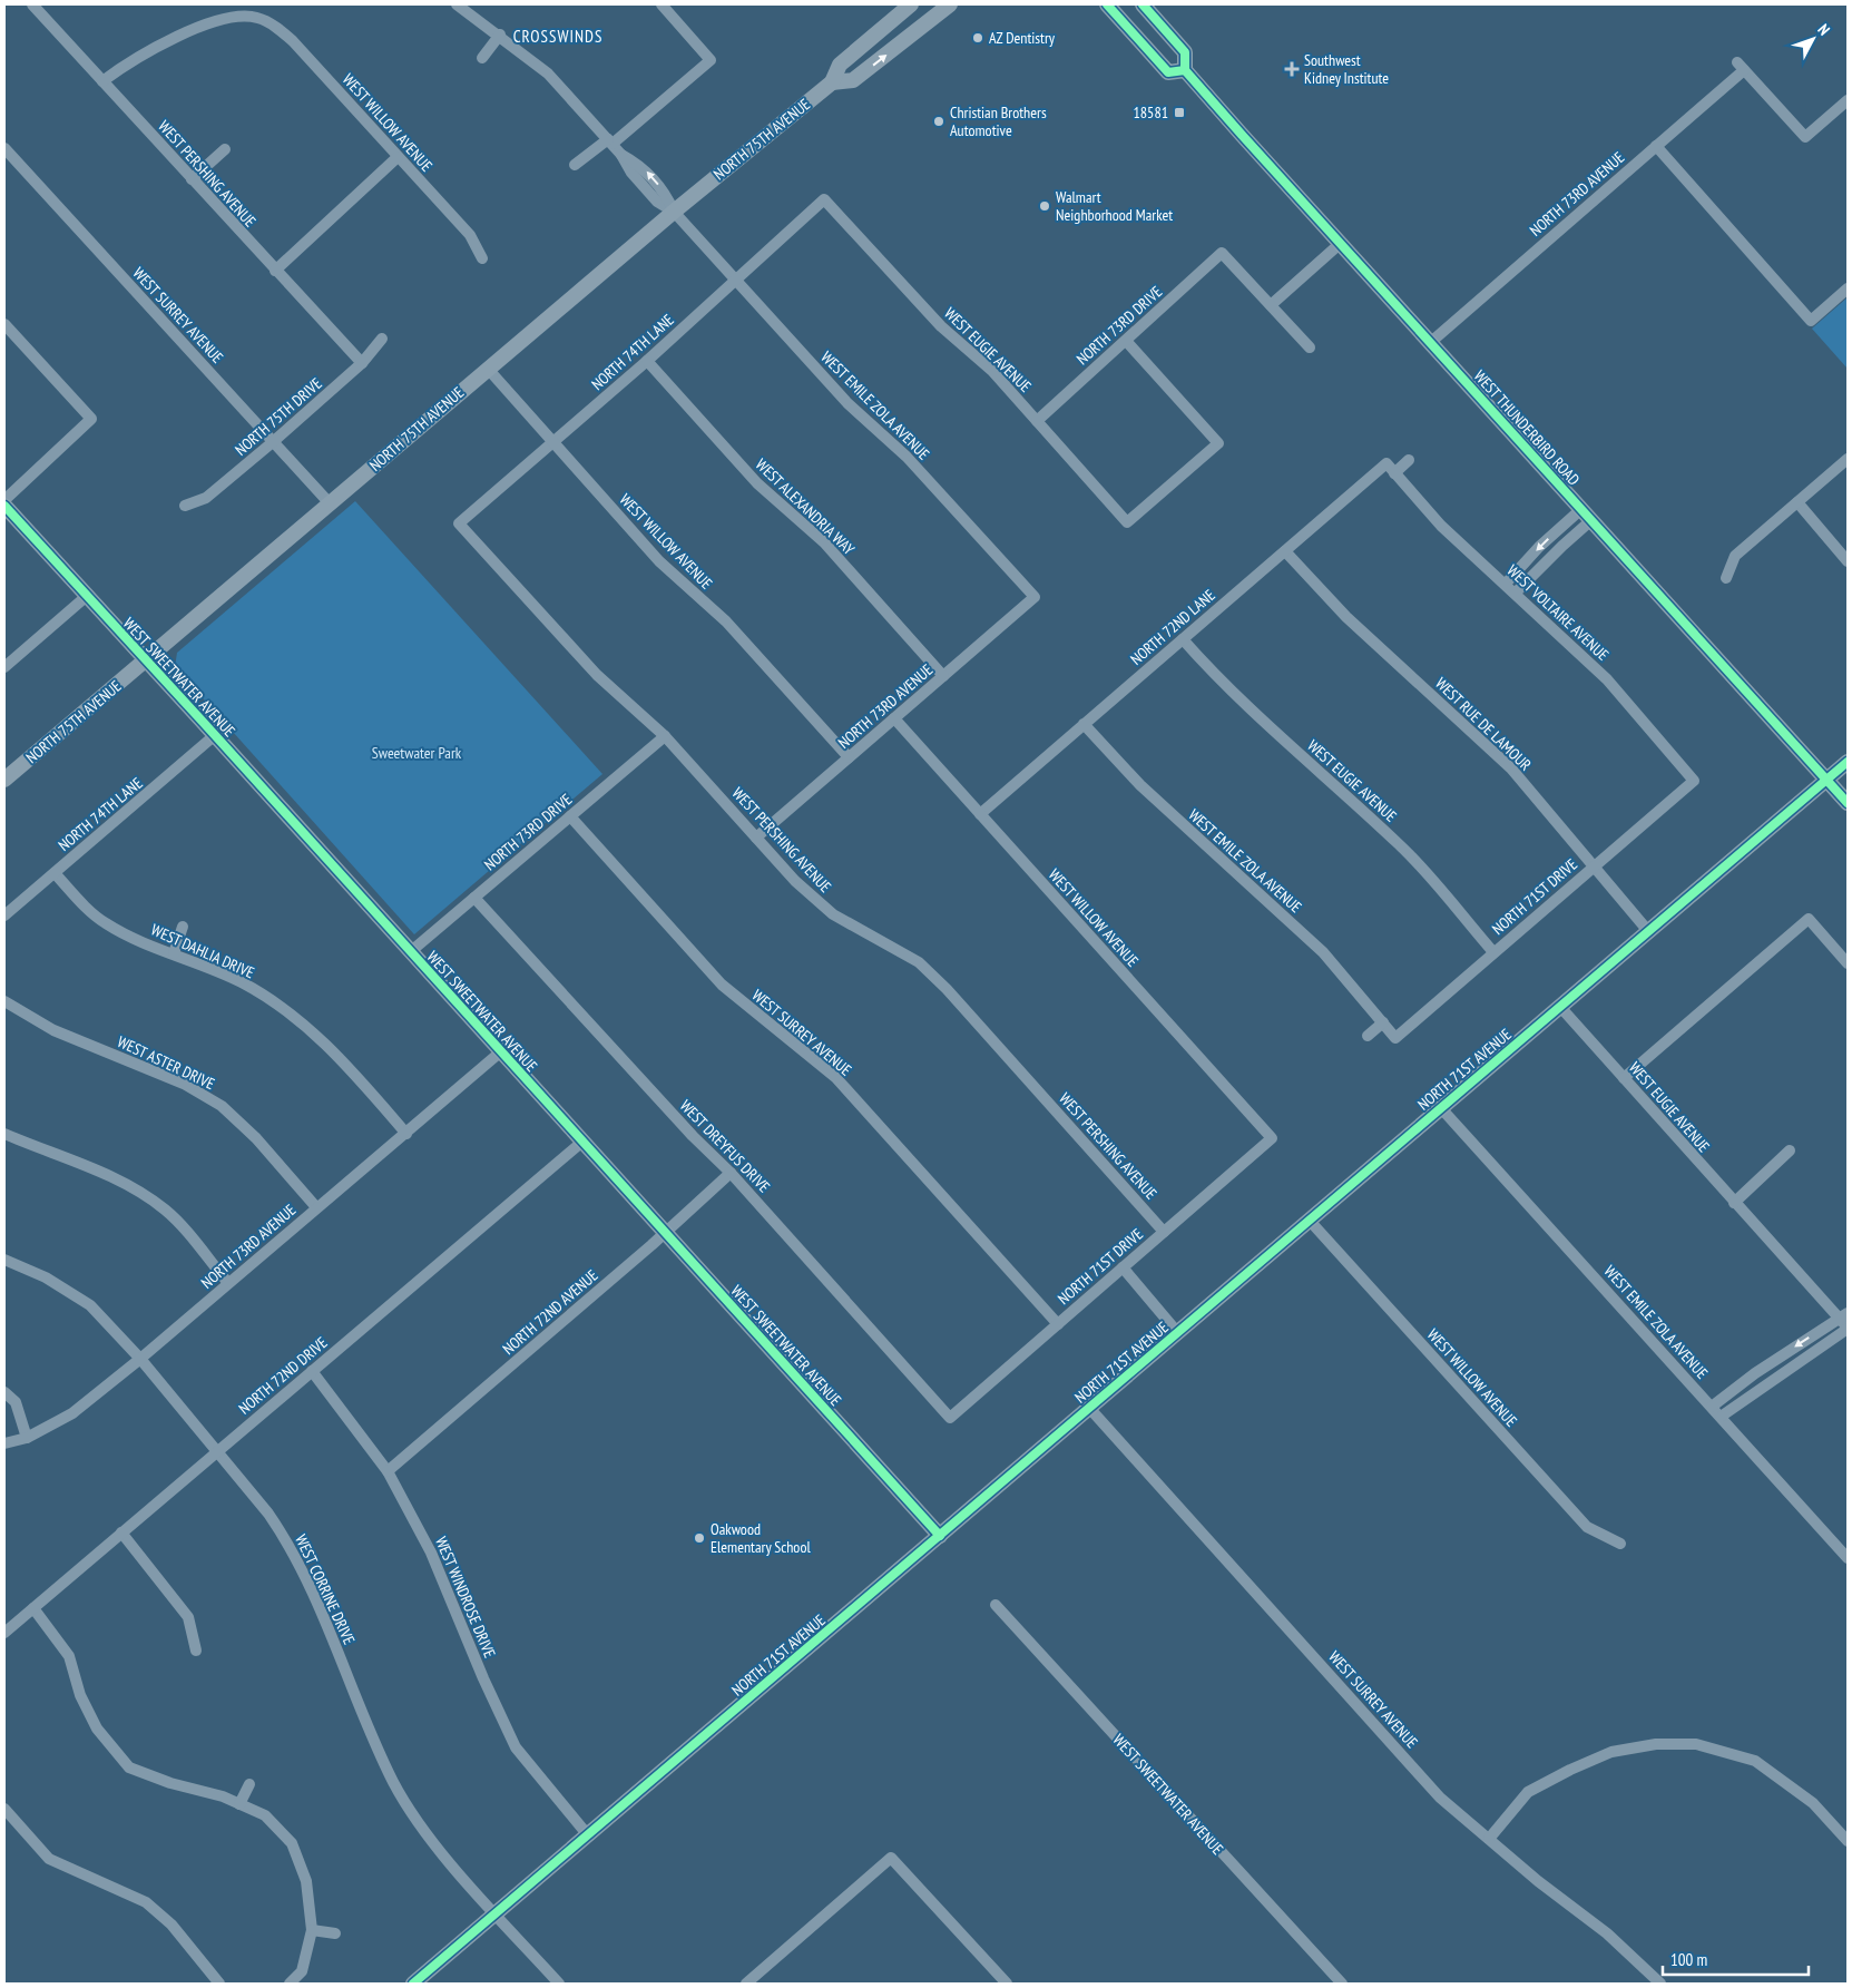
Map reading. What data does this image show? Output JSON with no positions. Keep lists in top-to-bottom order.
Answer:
{
  "streets": {
    "street": [
      "WEST WILLOW AVENUE",
      "NORTH 75TH AVENUE",
      "WEST PERSHING AVENUE",
      "NORTH 73RD AVENUE",
      "WEST SURREY AVENUE",
      "NORTH 73RD DRIVE",
      "WEST EUGIE AVENUE",
      "NORTH 74TH LANE",
      "WEST EMILE ZOLA AVENUE",
      "NORTH 75TH DRIVE",
      "WEST THUNDERBIRD ROAD",
      "WEST ALEXANDRIA WAY",
      "WEST VOLTAIRE AVENUE",
      "NORTH 72ND LANE",
      "WEST SWEETWATER AVENUE",
      "WEST RUE DE LAMOUR",
      "NORTH 71ST DRIVE",
      "WEST DAHLIA DRIVE",
      "WEST ASTER DRIVE",
      "NORTH 71ST AVENUE",
      "WEST DREYFUS DRIVE",
      "NORTH 72ND AVENUE",
      "NORTH 72ND DRIVE",
      "WEST CORRINE DRIVE",
      "WEST WINDROSE DRIVE"
    ]
  },
  "crossings": [
    ["WEST WILLOW AVENUE", "NORTH 75TH AVENUE"],
    ["WEST WILLOW AVENUE", "WEST PERSHING AVENUE"],
    ["WEST WILLOW AVENUE", "NORTH 73RD AVENUE"],
    ["WEST WILLOW AVENUE", "NORTH 74TH LANE"],
    ["WEST WILLOW AVENUE", "NORTH 72ND LANE"],
    ["WEST WILLOW AVENUE", "NORTH 71ST DRIVE"],
    ["WEST WILLOW AVENUE", "NORTH 71ST AVENUE"],
    ["NORTH 75TH AVENUE", "WEST SURREY AVENUE"],
    ["NORTH 75TH AVENUE", "WEST EMILE ZOLA AVENUE"],
    ["NORTH 75TH AVENUE", "WEST SWEETWATER AVENUE"],
    ["WEST PERSHING AVENUE", "NORTH 73RD AVENUE"],
    ["WEST PERSHING AVENUE", "NORTH 73RD DRIVE"],
    ["WEST PERSHING AVENUE", "NORTH 74TH LANE"],
    ["WEST PERSHING AVENUE", "NORTH 75TH DRIVE"],
    ["WEST PERSHING AVENUE", "NORTH 71ST DRIVE"],
    ["NORTH 73RD AVENUE", "WEST EMILE ZOLA AVENUE"],
    ["NORTH 73RD AVENUE", "WEST THUNDERBIRD ROAD"],
    ["NORTH 73RD AVENUE", "WEST ALEXANDRIA WAY"],
    ["NORTH 73RD AVENUE", "WEST SWEETWATER AVENUE"],
    ["NORTH 73RD AVENUE", "WEST DAHLIA DRIVE"],
    ["NORTH 73RD AVENUE", "WEST ASTER DRIVE"],
    ["NORTH 73RD AVENUE", "WEST CORRINE DRIVE"],
    ["WEST SURREY AVENUE", "NORTH 73RD DRIVE"],
    ["WEST SURREY AVENUE", "NORTH 75TH DRIVE"],
    ["WEST SURREY AVENUE", "NORTH 71ST DRIVE"],
    ["WEST SURREY AVENUE", "NORTH 71ST AVENUE"],
    ["NORTH 73RD DRIVE", "WEST EUGIE AVENUE"],
    ["NORTH 73RD DRIVE", "WEST SWEETWATER AVENUE"],
    ["NORTH 73RD DRIVE", "WEST DREYFUS DRIVE"],
    ["WEST EUGIE AVENUE", "NORTH 74TH LANE"],
    ["WEST EUGIE AVENUE", "NORTH 72ND LANE"],
    ["WEST EUGIE AVENUE", "NORTH 71ST DRIVE"],
    ["WEST EUGIE AVENUE", "NORTH 71ST AVENUE"],
    ["NORTH 74TH LANE", "WEST EMILE ZOLA AVENUE"],
    ["NORTH 74TH LANE", "WEST ALEXANDRIA WAY"],
    ["NORTH 74TH LANE", "WEST SWEETWATER AVENUE"],
    ["NORTH 74TH LANE", "WEST DAHLIA DRIVE"],
    ["WEST EMILE ZOLA AVENUE", "NORTH 72ND LANE"],
    ["WEST EMILE ZOLA AVENUE", "NORTH 71ST DRIVE"],
    ["WEST EMILE ZOLA AVENUE", "NORTH 71ST AVENUE"],
    ["WEST THUNDERBIRD ROAD", "NORTH 71ST AVENUE"],
    ["WEST VOLTAIRE AVENUE", "NORTH 72ND LANE"],
    ["WEST VOLTAIRE AVENUE", "NORTH 71ST DRIVE"],
    ["NORTH 72ND LANE", "WEST RUE DE LAMOUR"],
    ["WEST SWEETWATER AVENUE", "NORTH 71ST AVENUE"],
    ["WEST SWEETWATER AVENUE", "NORTH 72ND AVENUE"],
    ["WEST SWEETWATER AVENUE", "NORTH 72ND DRIVE"],
    ["WEST RUE DE LAMOUR", "NORTH 71ST DRIVE"],
    ["WEST RUE DE LAMOUR", "NORTH 71ST AVENUE"],
    ["NORTH 71ST DRIVE", "WEST DREYFUS DRIVE"],
    ["NORTH 71ST AVENUE", "WEST CORRINE DRIVE"],
    ["NORTH 71ST AVENUE", "WEST WINDROSE DRIVE"],
    ["WEST DREYFUS DRIVE", "NORTH 72ND AVENUE"],
    ["NORTH 72ND AVENUE", "WEST WINDROSE DRIVE"],
    ["NORTH 72ND DRIVE", "WEST CORRINE DRIVE"],
    ["NORTH 72ND DRIVE", "WEST WINDROSE DRIVE"]
  ],
  "districts": ["CROSSWINDS"],
  "parks": ["Sweetwater Park"],
  "places": {
    "other": [
      "AZ Dentistry",
      "Christian Brothers Automotive",
      "Walmart Neighborhood Market",
      "Oakwood Elementary School"
    ],
    "health": ["Southwest Kidney Institute"],
    "transit": ["18581"]
  },
  "scale_bar": "100 m",
  "north": "top right"
}
